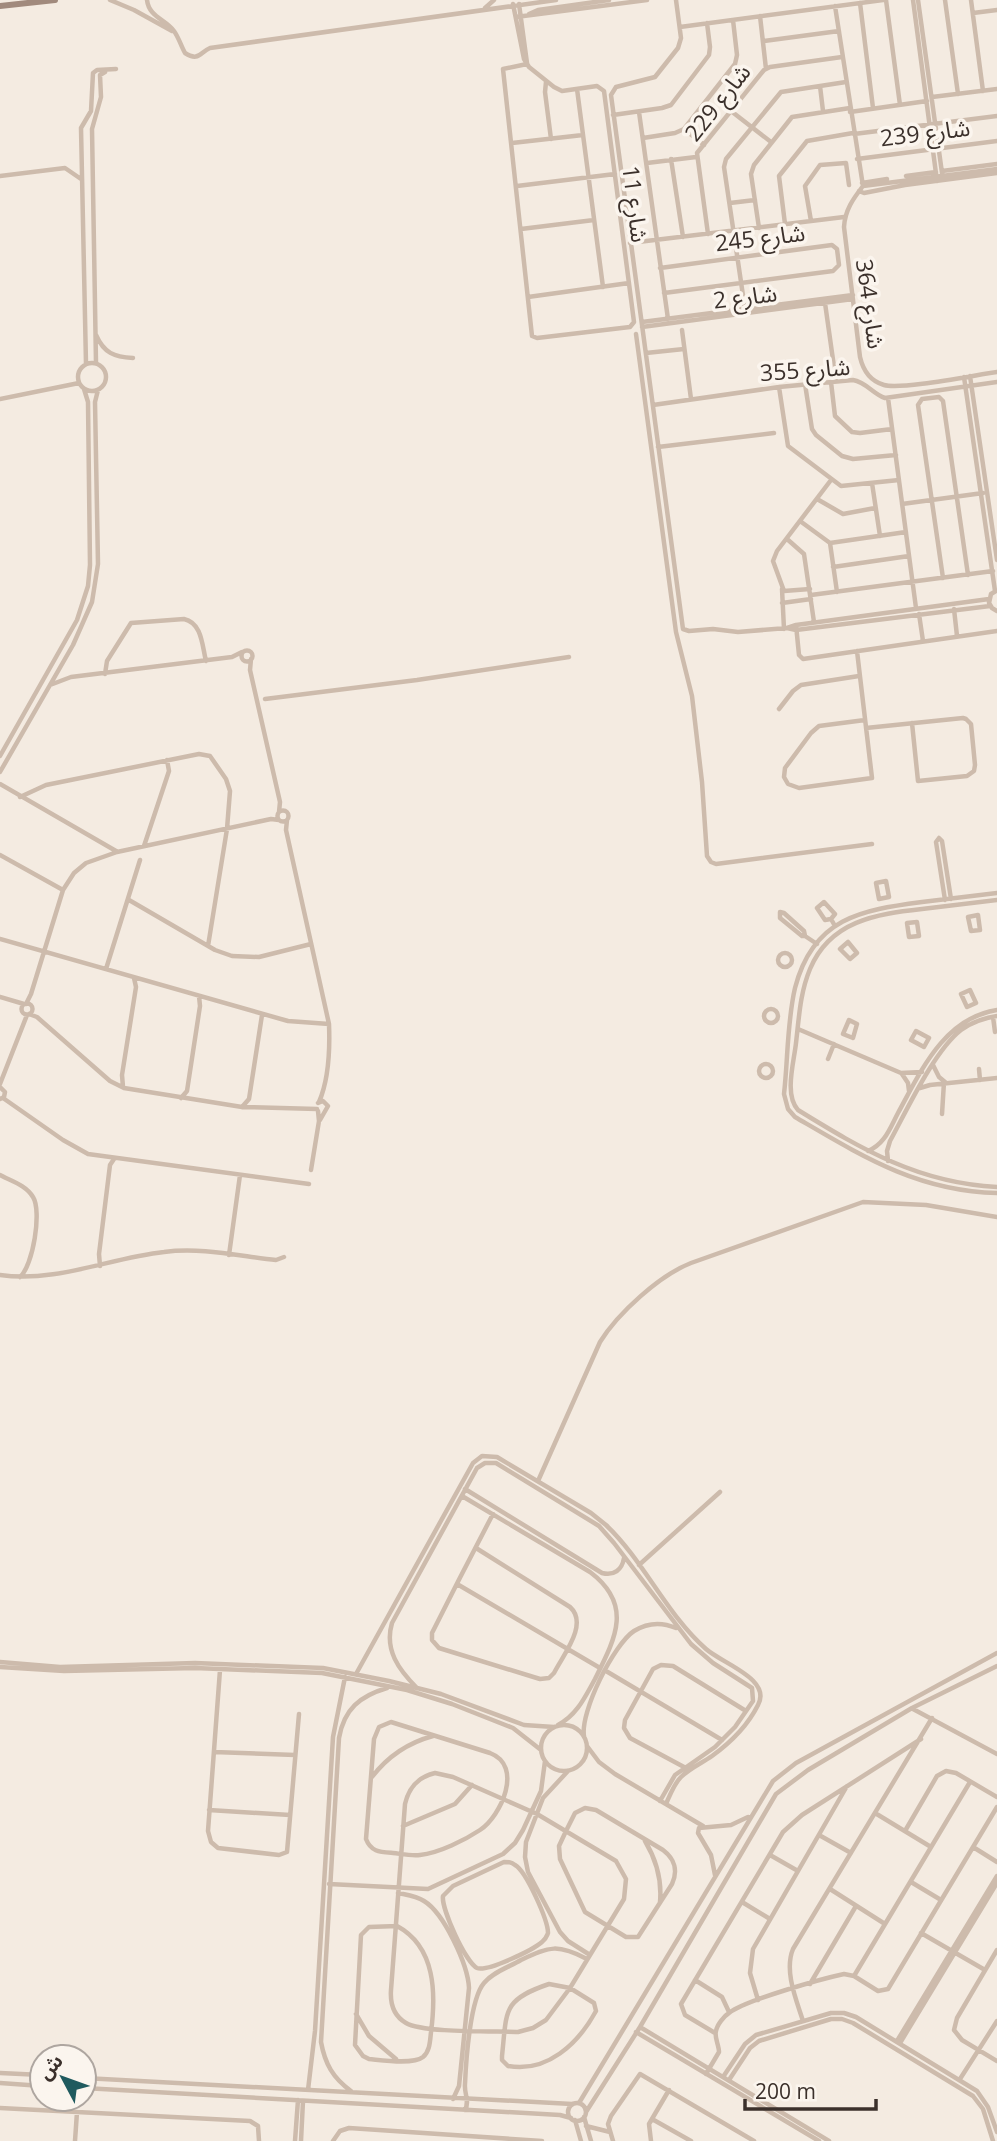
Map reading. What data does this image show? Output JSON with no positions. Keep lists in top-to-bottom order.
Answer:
{
  "streets": {
    "street": [
      "شارع 229",
      "شارع 239",
      "شارع 11",
      "شارع 245",
      "شارع 2",
      "شارع 364",
      "شارع 355"
    ]
  },
  "crossings": [
    ["شارع 11", "شارع 2"],
    ["شارع 11", "شارع 355"],
    ["شارع 2", "شارع 364"]
  ],
  "scale_bar": "200 m",
  "north": "top left"
}
